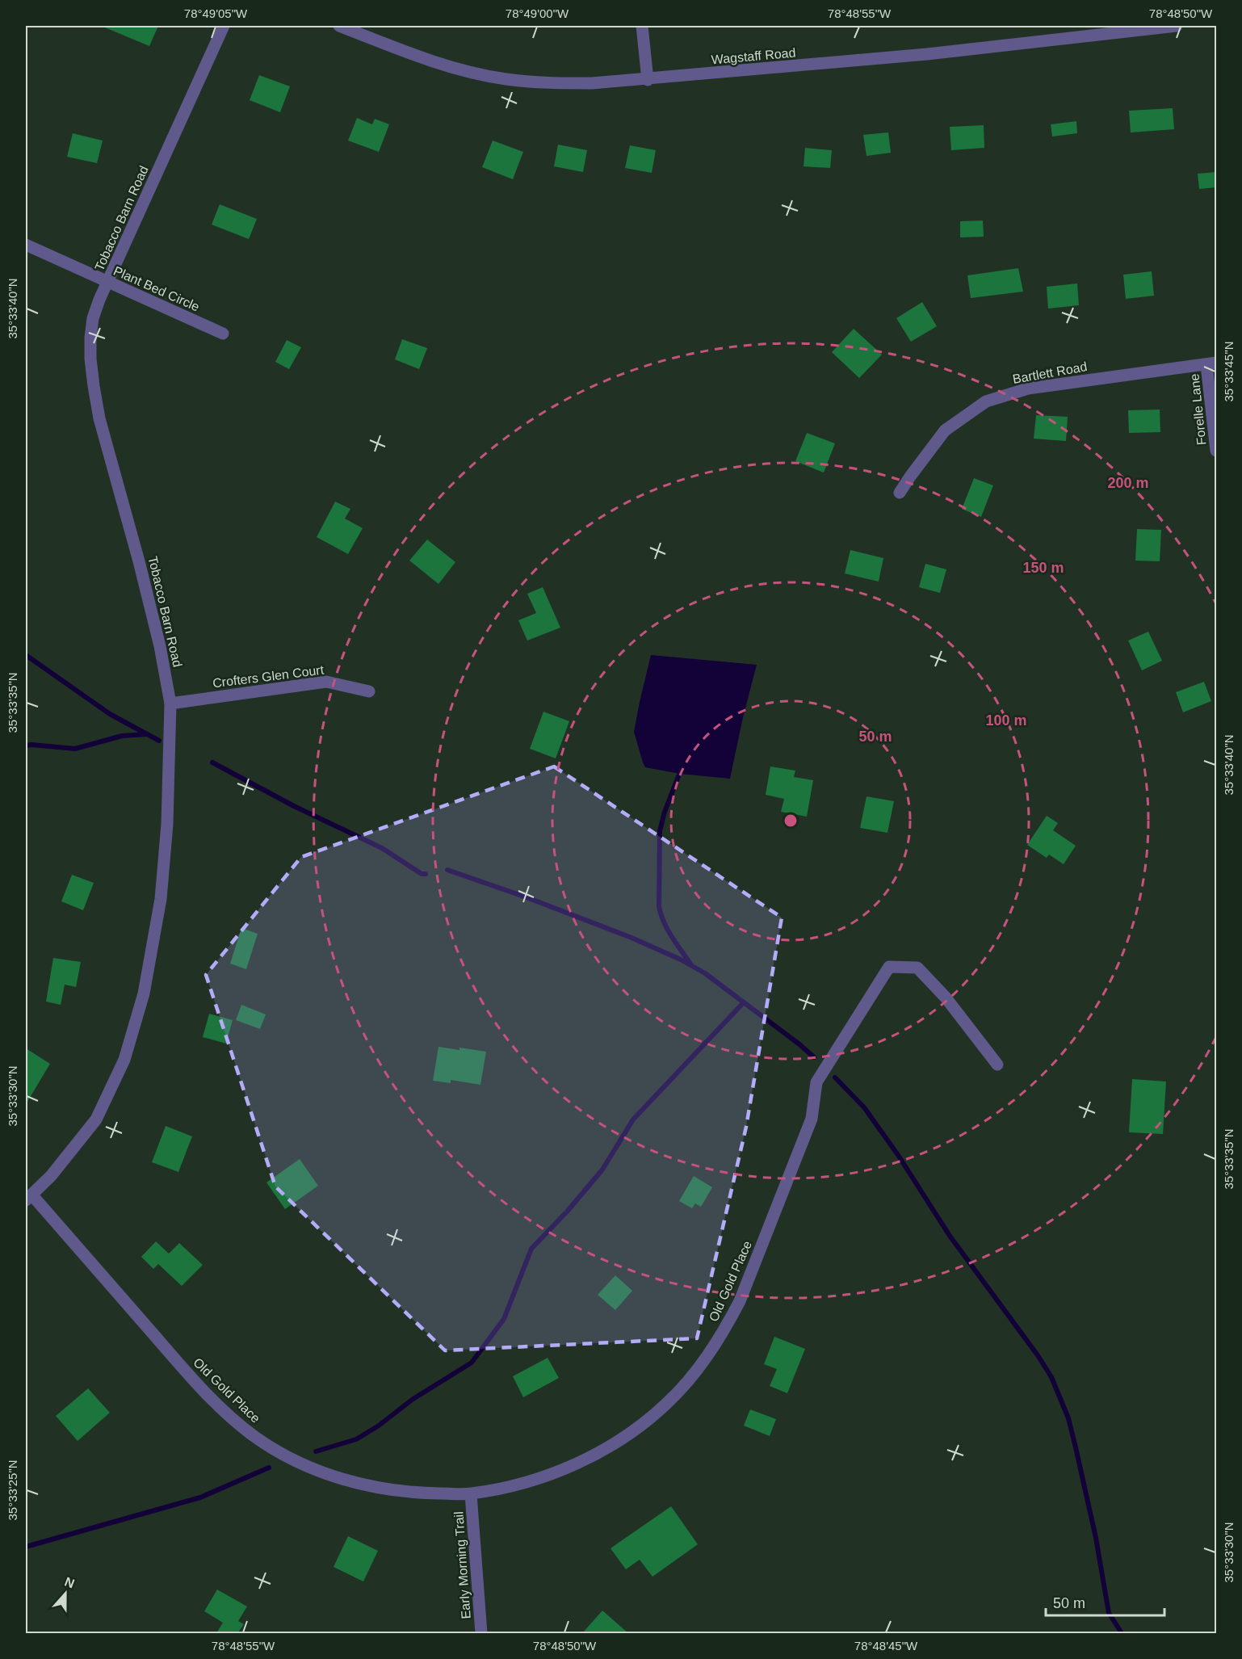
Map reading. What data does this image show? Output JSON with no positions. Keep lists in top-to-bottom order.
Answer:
{
  "streets": {
    "street": [
      "Wagstaff Road",
      "Tobacco Barn Road",
      "Plant Bed Circle",
      "Bartlett Road",
      "Forelle Lane",
      "Crofters Glen Court",
      "Old Gold Place",
      "Early Morning Trail"
    ]
  },
  "crossings": [
    ["Tobacco Barn Road", "Plant Bed Circle"],
    ["Tobacco Barn Road", "Crofters Glen Court"],
    ["Tobacco Barn Road", "Old Gold Place"],
    ["Bartlett Road", "Forelle Lane"],
    ["Old Gold Place", "Early Morning Trail"]
  ],
  "scale_bar": "50 m",
  "north": "top",
  "coordinates": [
    "78°49'05\"W",
    "78°49'00\"W",
    "78°48'55\"W",
    "78°48'50\"W",
    "35°33'40\"N",
    "35°33'45\"N",
    "35°33'35\"N",
    "35°33'30\"N",
    "35°33'25\"N",
    "78°48'45\"W"
  ],
  "rings": [
    "200 m",
    "150 m",
    "100 m",
    "50 m"
  ]
}
